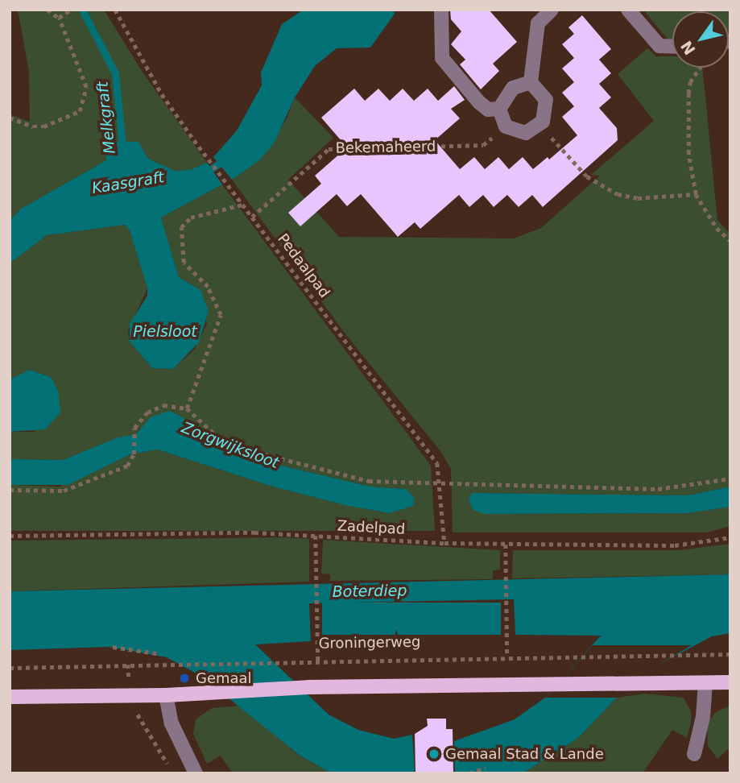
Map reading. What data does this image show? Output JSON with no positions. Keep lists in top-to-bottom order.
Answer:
{
  "streets": {
    "path": [
      "Bekemaheerd",
      "Pedaalpad",
      "Zadelpad",
      "Groningerweg"
    ]
  },
  "crossings": [
    ["Bekemaheerd", "Pedaalpad"],
    ["Pedaalpad", "Zadelpad"]
  ],
  "water": [
    "Melkgraft",
    "Kaasgraft",
    "Pielsloot",
    "Zorgwijksloot",
    "Boterdiep"
  ],
  "places": ["Gemaal", "Gemaal Stad & Lande"],
  "north": "bottom left"
}
